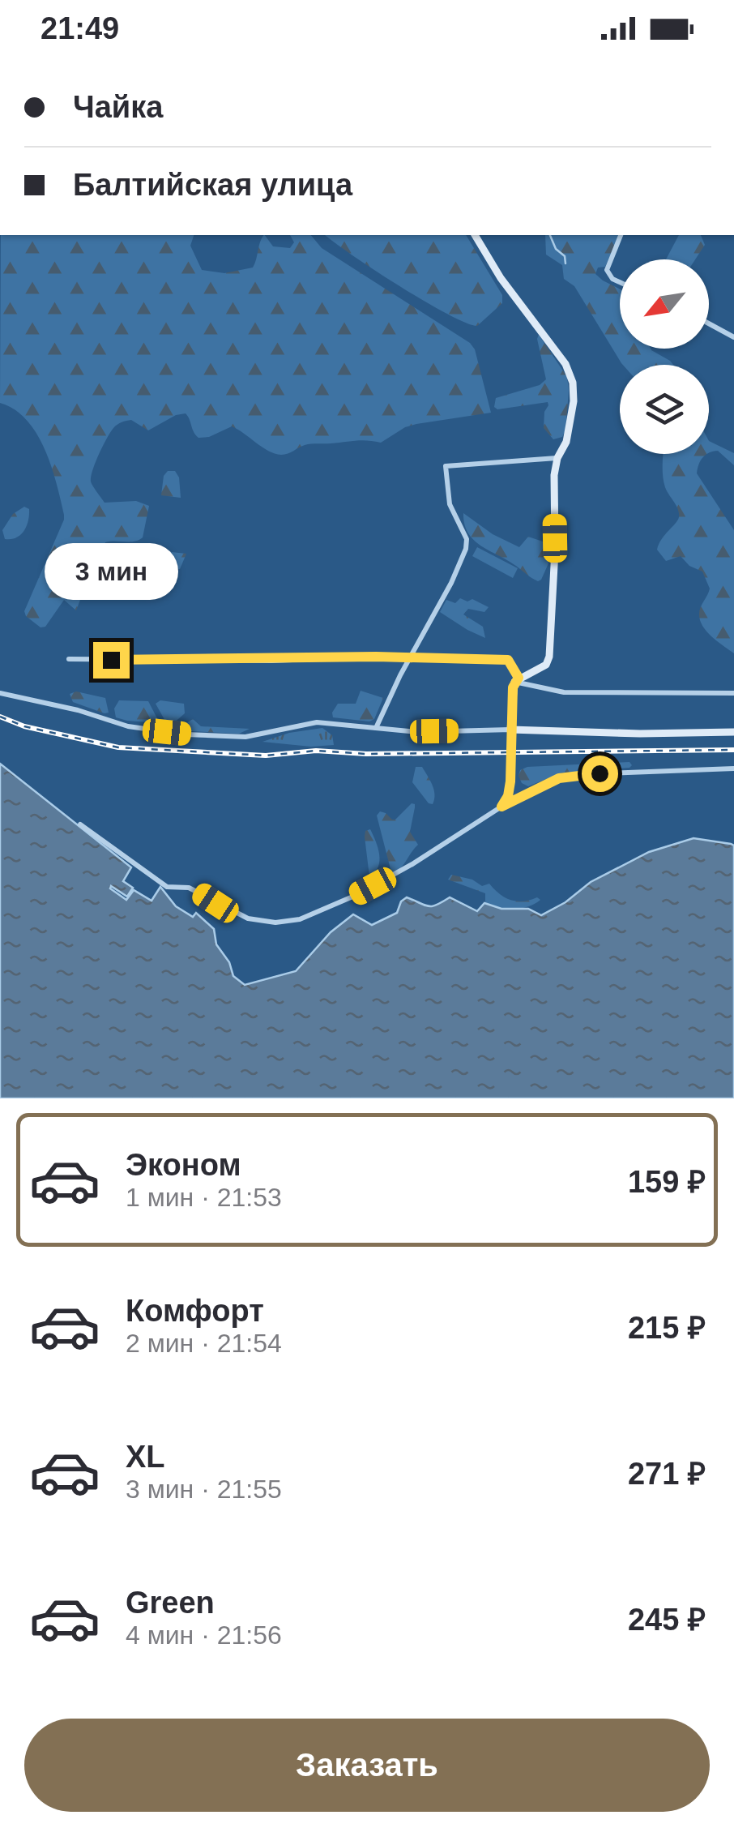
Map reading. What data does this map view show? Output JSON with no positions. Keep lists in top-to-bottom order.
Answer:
{
  "north": "bottom left",
  "page": {
    "status": "21:49",
    "banner": ["Чайка", "Балтийская улица"],
    "bubble": "3 мин",
    "list": [
      {
        "name": "Эконом",
        "note": "1 мин · 21:53",
        "value": "159 ₽"
      },
      {
        "name": "Комфорт",
        "note": "2 мин · 21:54",
        "value": "215 ₽"
      },
      {
        "name": "XL",
        "note": "3 мин · 21:55",
        "value": "271 ₽"
      },
      {
        "name": "Green",
        "note": "4 мин · 21:56",
        "value": "245 ₽"
      }
    ],
    "buttons": "Заказать"
  }
}
